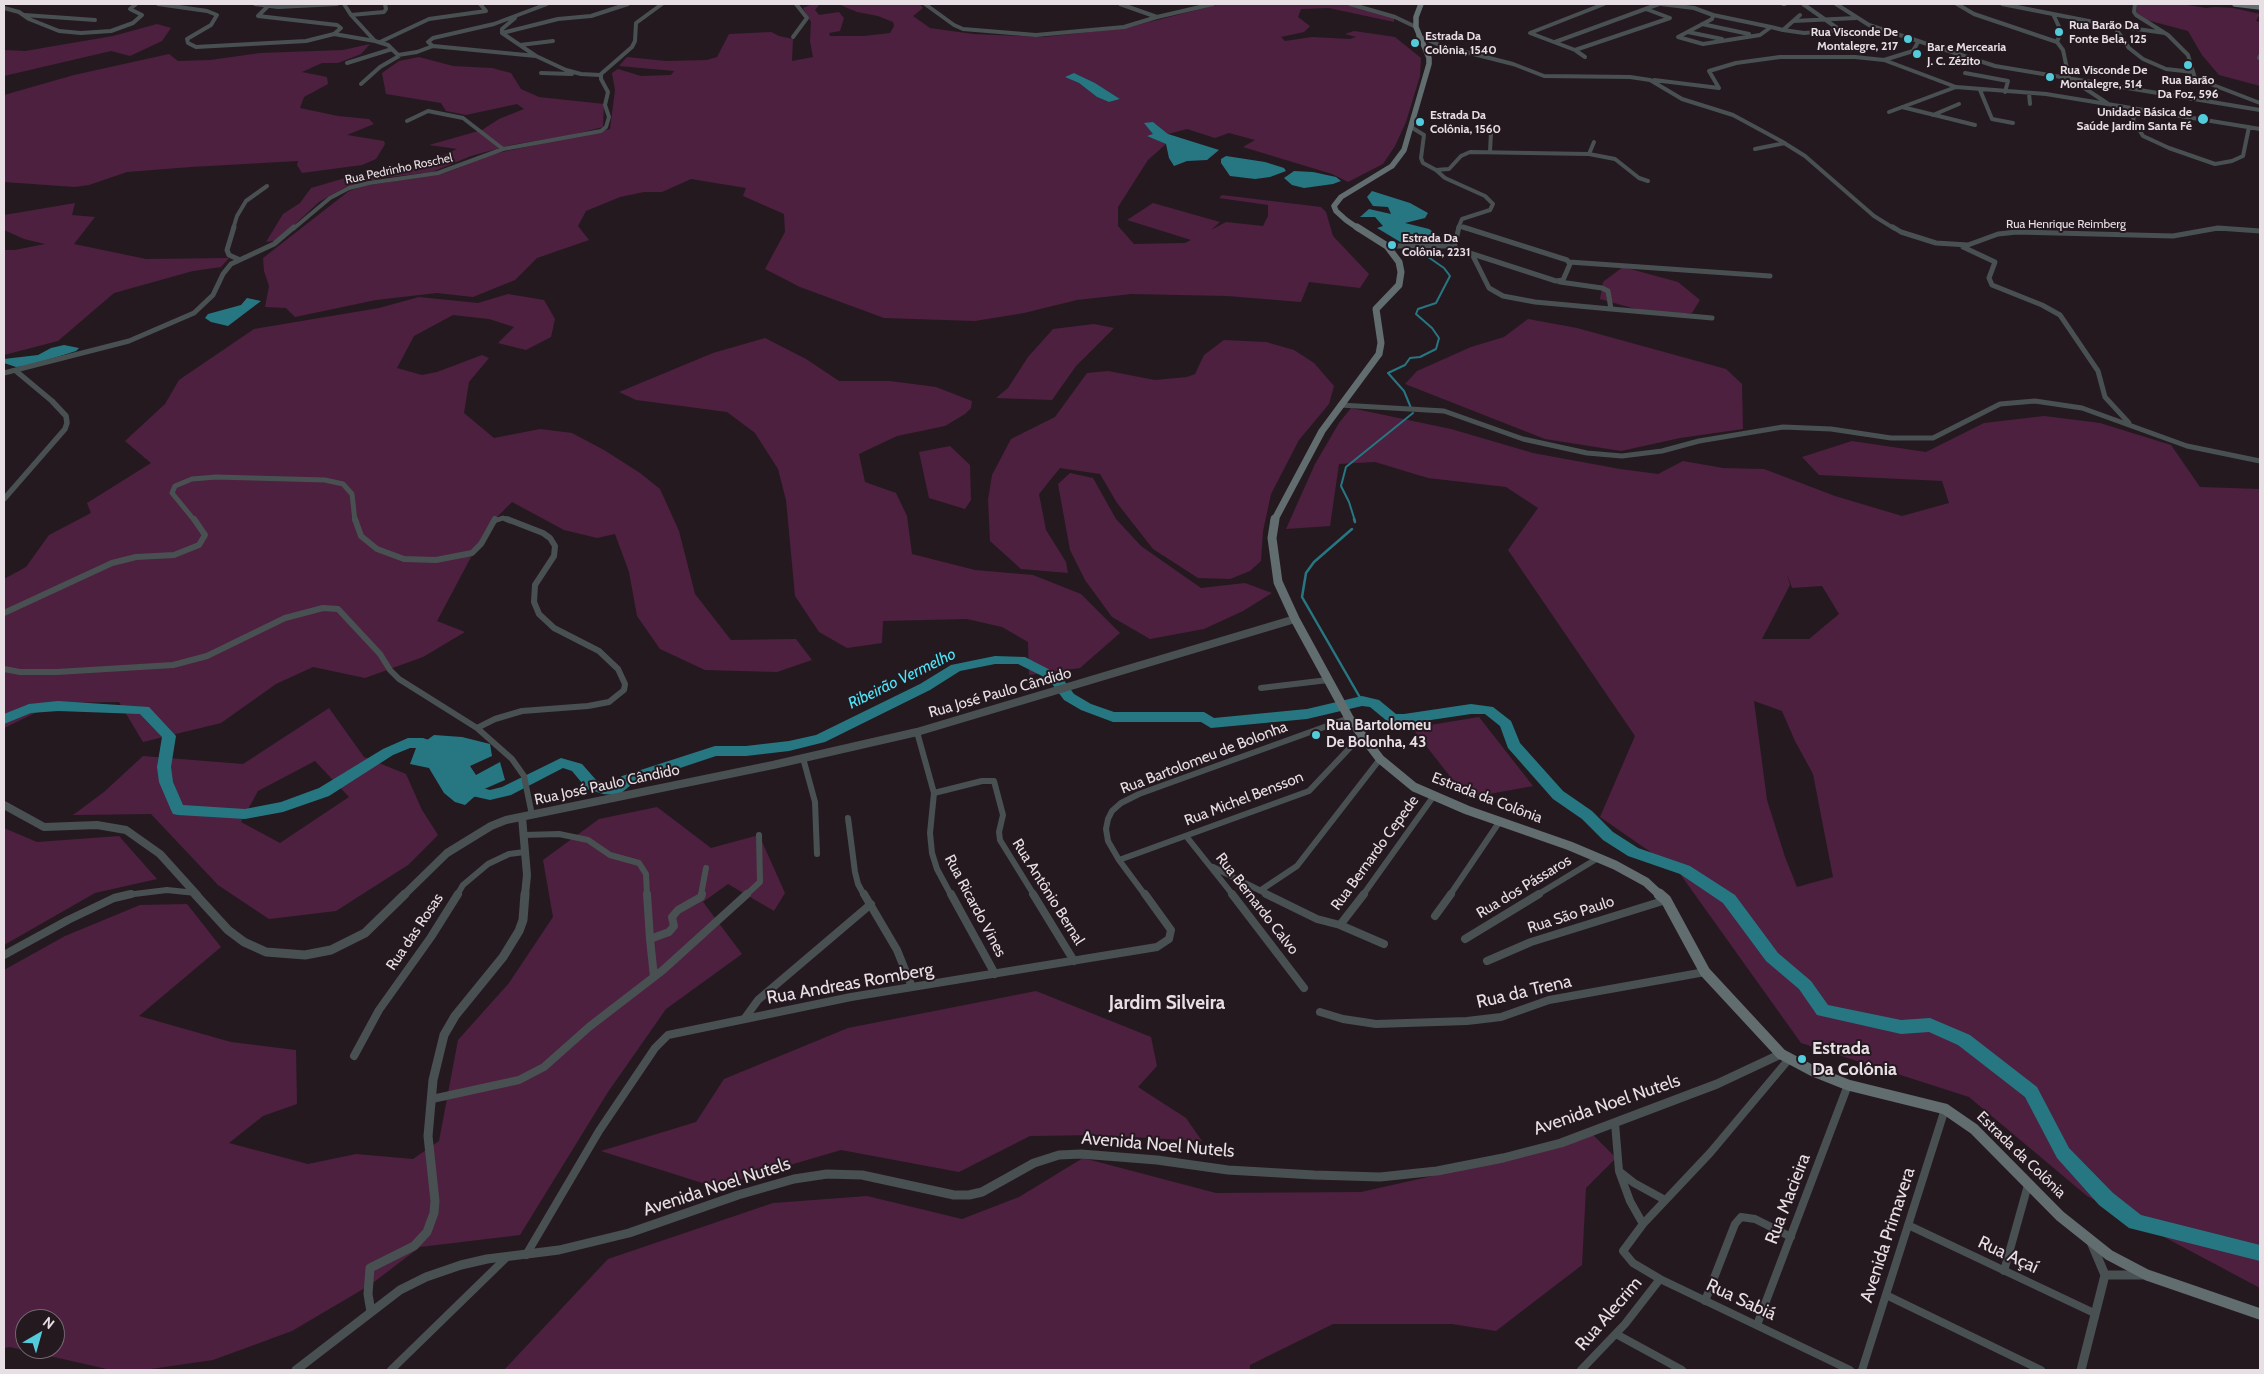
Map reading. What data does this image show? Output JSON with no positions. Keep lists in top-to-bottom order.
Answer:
{
  "streets": {
    "main road": ["Estrada da Colônia"],
    "street": [
      "Rua Pedrinho Roschel",
      "Rua Henrique Reimberg",
      "Rua José Paulo Cândido",
      "Rua Bartolomeu de Bolonha",
      "Rua Michel Bensson",
      "Rua Bernardo Cepede",
      "Rua dos Pássaros",
      "Rua Antônio Bernal",
      "Rua Bernardo Calvo",
      "Rua Ricardo Vines",
      "Rua São Paulo",
      "Rua das Rosas",
      "Rua Andreas Romberg",
      "Rua da Trena",
      "Avenida Noel Nutels",
      "Rua Macieira",
      "Avenida Primavera",
      "Rua Açaí",
      "Rua Sabiá",
      "Rua Alecrim"
    ]
  },
  "crossings": [
    ["Rua Henrique Reimberg", "Estrada da Colônia"],
    ["Rua José Paulo Cândido", "Estrada da Colônia"],
    ["Rua José Paulo Cândido", "Rua Ricardo Vines"],
    ["Rua Bartolomeu de Bolonha", "Estrada da Colônia"],
    ["Rua Bartolomeu de Bolonha", "Rua Michel Bensson"],
    ["Rua Bartolomeu de Bolonha", "Rua Andreas Romberg"],
    ["Estrada da Colônia", "Rua Michel Bensson"],
    ["Estrada da Colônia", "Rua Bernardo Cepede"],
    ["Estrada da Colônia", "Rua dos Pássaros"],
    ["Estrada da Colônia", "Rua São Paulo"],
    ["Estrada da Colônia", "Rua da Trena"],
    ["Estrada da Colônia", "Avenida Noel Nutels"],
    ["Estrada da Colônia", "Rua Macieira"],
    ["Estrada da Colônia", "Avenida Primavera"],
    ["Rua Michel Bensson", "Rua Bernardo Calvo"],
    ["Rua Antônio Bernal", "Rua Ricardo Vines"],
    ["Rua Antônio Bernal", "Rua Andreas Romberg"],
    ["Rua Ricardo Vines", "Rua Andreas Romberg"],
    ["Rua Andreas Romberg", "Avenida Noel Nutels"],
    ["Rua Macieira", "Rua Sabiá"],
    ["Avenida Primavera", "Rua Açaí"],
    ["Rua Sabiá", "Rua Alecrim"]
  ],
  "districts": ["Jardim Silveira"],
  "water": ["Ribeirão Vermelho"],
  "places": [
    "Rua Barão Da Fonte Bela, 125",
    "Rua Visconde De Montalegre, 217",
    "Estrada Da Colônia, 1540",
    "Bar e Mercearia J. C. Zézito",
    "Rua Barão Da Foz, 596",
    "Rua Visconde De Montalegre, 514",
    "Unidade Básica de Saúde Jardim Santa Fé",
    "Estrada Da Colônia, 1560",
    "Estrada Da Colônia, 2231",
    "Rua Bartolomeu De Bolonha, 43",
    "Estrada Da Colônia"
  ],
  "north": "top right"
}
